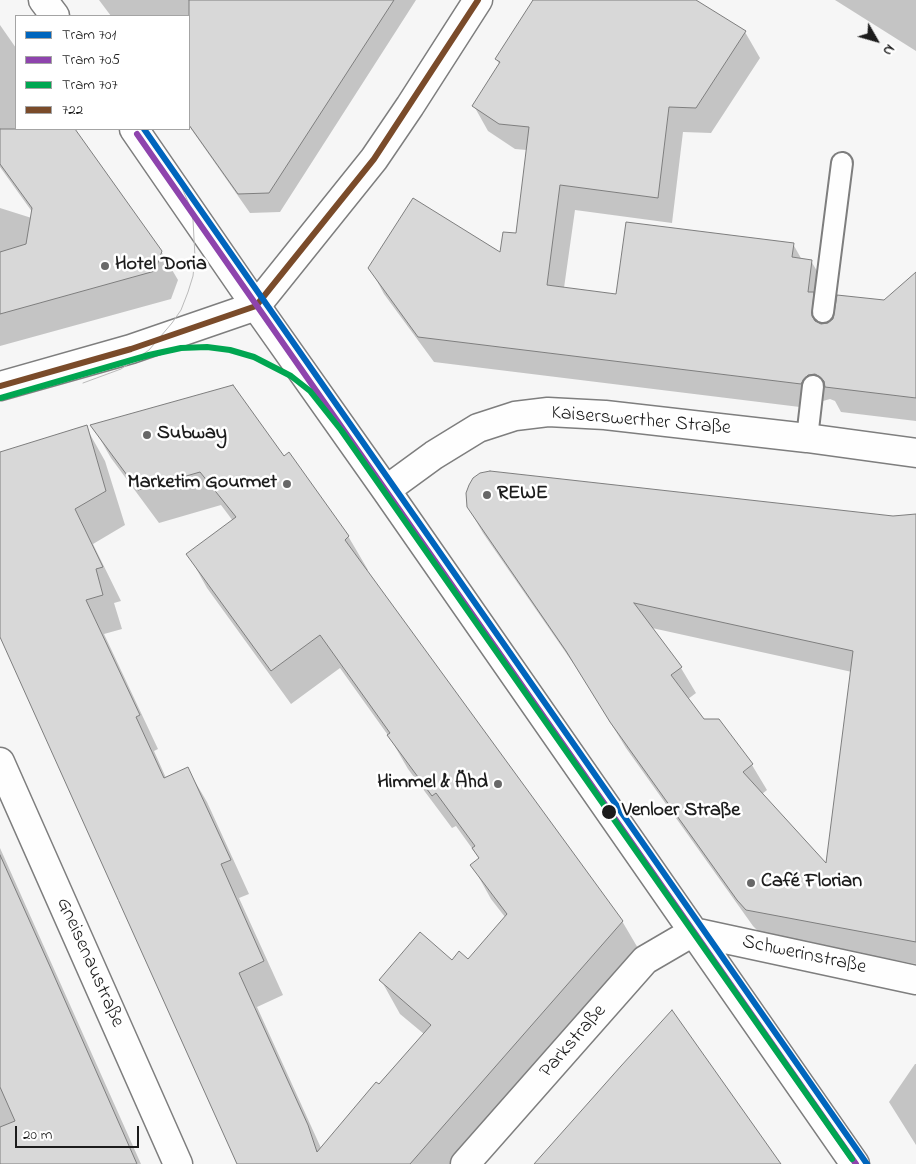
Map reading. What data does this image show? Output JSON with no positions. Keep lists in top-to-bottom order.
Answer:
{
  "streets": {
    "street": [
      "Kaiserswerther Straße",
      "Schwerinstraße",
      "Gneisenaustraße",
      "Parkstraße"
    ]
  },
  "crossings": [
    ["Schwerinstraße", "Parkstraße"]
  ],
  "places": [
    "Hotel Doria",
    "Subway",
    "Marketim Gourmet",
    "REWE",
    "Himmel & Ähd",
    "Venloer Straße",
    "Café Florian"
  ],
  "lines": [
    "transit line 722",
    "tram line 701",
    "tram line 705",
    "tram line 707"
  ],
  "legend": [
    "Tram 701",
    "Tram 705",
    "Tram 707",
    "722"
  ],
  "scale_bar": "20 m",
  "north": "bottom right"
}
